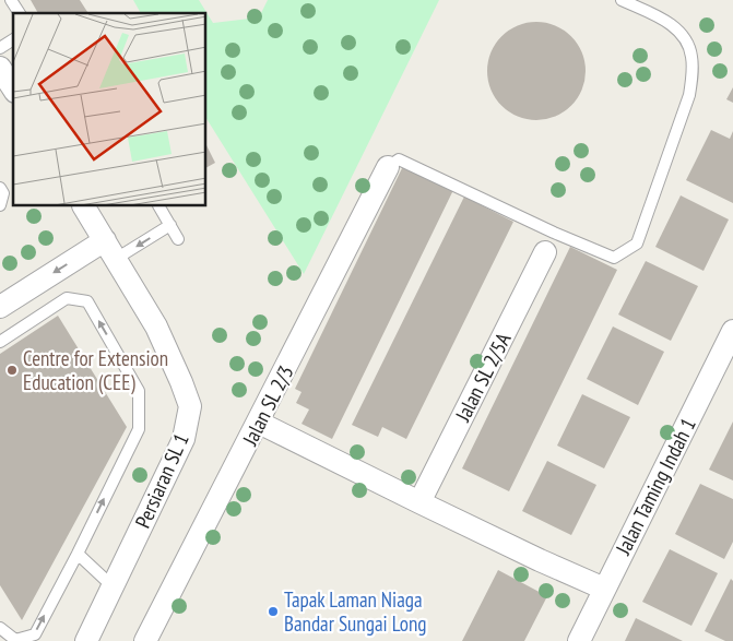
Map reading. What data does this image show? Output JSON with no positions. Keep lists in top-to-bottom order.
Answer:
{
  "streets": {
    "street": [
      "Jalan SL 2/5A",
      "Jalan SL 2/3",
      "Persiaran SL 1",
      "Jalan Taming Indah 1"
    ]
  },
  "places": ["Centre for Extension Education (CEE)", "Tapak Laman Niaga Bandar Sungai Long"]
}
